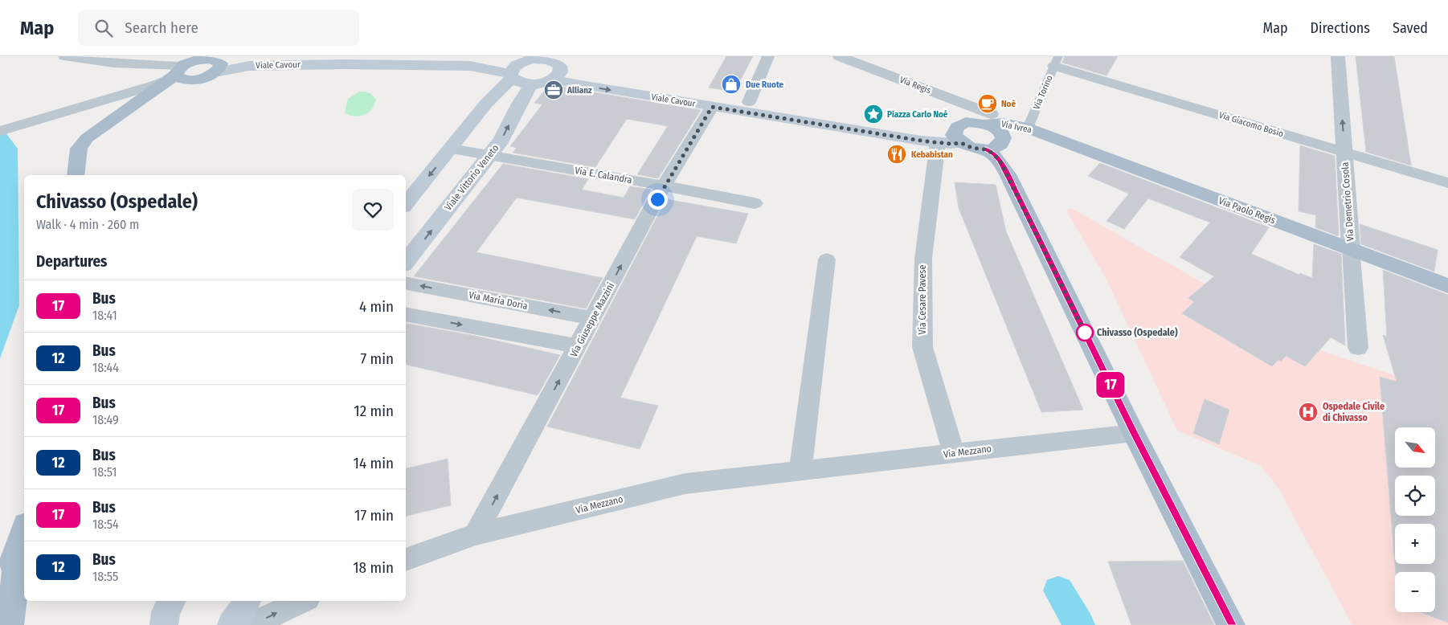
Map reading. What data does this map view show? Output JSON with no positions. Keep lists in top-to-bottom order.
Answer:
{
  "streets": {
    "main road": [
      "Viale Cavour",
      "Via Ivrea",
      "Viale Vittorio Veneto",
      "Via Paolo Regis"
    ],
    "street": [
      "Via Regis",
      "Via Torino",
      "Via Giacomo Bosio",
      "Via E. Calandra",
      "Via Demetrio Cosola",
      "Via Cesare Pavese",
      "Via Maria Doria",
      "Via Giuseppe Mazzini",
      "Via Mezzano"
    ]
  },
  "crossings": [
    ["Viale Cavour", "Via Ivrea"],
    ["Viale Cavour", "Via Cesare Pavese"],
    ["Viale Cavour", "Via Giuseppe Mazzini"],
    ["Via Regis", "Via Ivrea"],
    ["Via Torino", "Via Giacomo Bosio"],
    ["Via Torino", "Via Ivrea"],
    ["Via Giacomo Bosio", "Via Demetrio Cosola"],
    ["Via Ivrea", "Via Paolo Regis"],
    ["Via E. Calandra", "Viale Vittorio Veneto"],
    ["Via E. Calandra", "Via Giuseppe Mazzini"],
    ["Via Demetrio Cosola", "Via Paolo Regis"],
    ["Via Cesare Pavese", "Via Mezzano"],
    ["Via Maria Doria", "Via Giuseppe Mazzini"],
    ["Via Giuseppe Mazzini", "Via Mezzano"]
  ],
  "one_way": ["Via Giuseppe Mazzini"],
  "places": {
    "shop": ["Due Ruote"],
    "office": ["Allianz"],
    "cafe": ["Noè"],
    "place": ["Piazza Carlo Noè"],
    "restaurant": ["Kebabistan"],
    "other": ["Chivasso (Ospedale)"],
    "hospital": ["Ospedale Civile di Chivasso"]
  },
  "lines": ["bus line 17"],
  "north": "bottom right",
  "page": {
    "header": "Map",
    "search": "Search here",
    "nav": ["Map", "Directions", "Saved"],
    "on_map": "17",
    "heading": [
      ["Chivasso (Ospedale)", "Walk · 4 min · 260 m"],
      "Departures"
    ],
    "list": [
      {
        "mark": "17",
        "name": "Bus",
        "note": "18:41",
        "value": "4 min"
      },
      {
        "mark": "12",
        "name": "Bus",
        "note": "18:44",
        "value": "7 min"
      },
      {
        "mark": "17",
        "name": "Bus",
        "note": "18:49",
        "value": "12 min"
      },
      {
        "mark": "12",
        "name": "Bus",
        "note": "18:51",
        "value": "14 min"
      },
      {
        "mark": "17",
        "name": "Bus",
        "note": "18:54",
        "value": "17 min"
      },
      {
        "mark": "12",
        "name": "Bus",
        "note": "18:55",
        "value": "18 min"
      }
    ],
    "map_buttons": ["+", "−"]
  }
}
